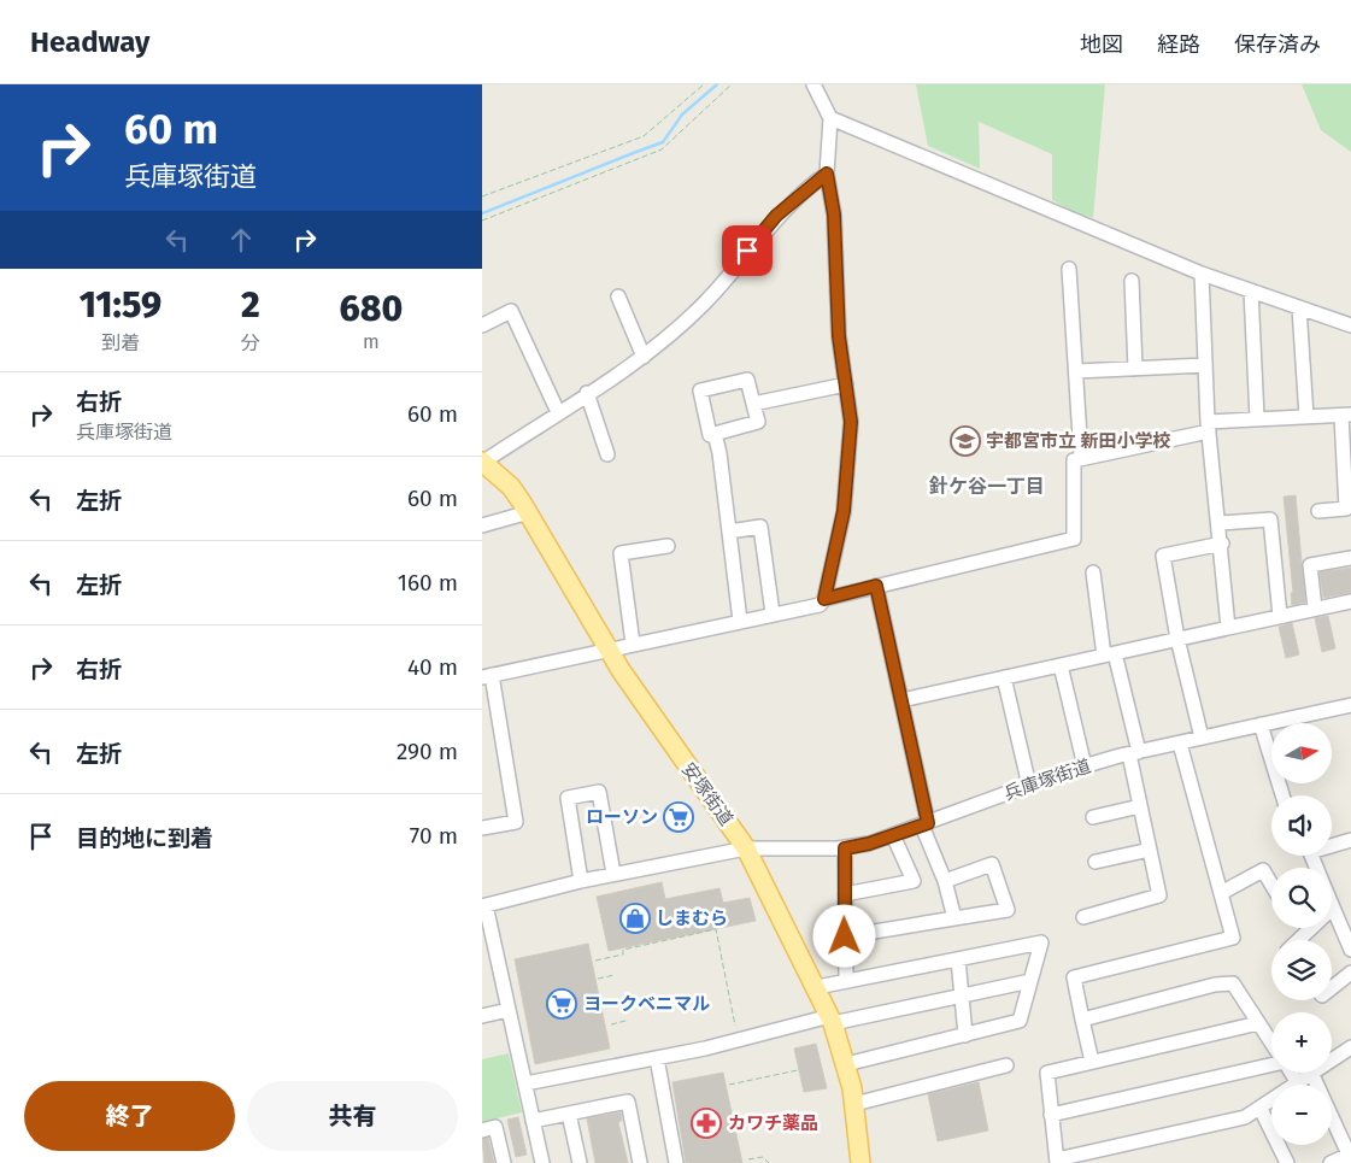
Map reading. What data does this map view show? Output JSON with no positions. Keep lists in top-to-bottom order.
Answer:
{
  "streets": {
    "main road": ["安塚街道"],
    "street": ["兵庫塚街道"]
  },
  "crossings": [
    ["兵庫塚街道", "安塚街道"]
  ],
  "districts": ["針ケ谷一丁目"],
  "places": {
    "school or university": ["宇都宮市立 新田小学校"],
    "supermarket": ["ローソン", "ヨークベニマル"],
    "shop": ["しまむら"],
    "pharmacy": ["カワチ薬品"]
  },
  "north": "right",
  "page": {
    "header": "Headway",
    "nav": ["地図", "経路", "保存済み"],
    "turn": ["60 m", "兵庫塚街道"],
    "eta": [
      "11:59",
      "到着",
      "2",
      "分",
      "680",
      "m"
    ],
    "list": [
      {
        "name": "右折",
        "note": "兵庫塚街道",
        "value": "60 m"
      },
      {
        "name": "左折",
        "value": "60 m"
      },
      {
        "name": "左折",
        "value": "160 m"
      },
      {
        "name": "右折",
        "value": "40 m"
      },
      {
        "name": "左折",
        "value": "290 m"
      },
      {
        "name": "目的地に到着",
        "value": "70 m"
      }
    ],
    "map_buttons": ["+", "−"],
    "buttons": ["終了", "共有"]
  }
}
